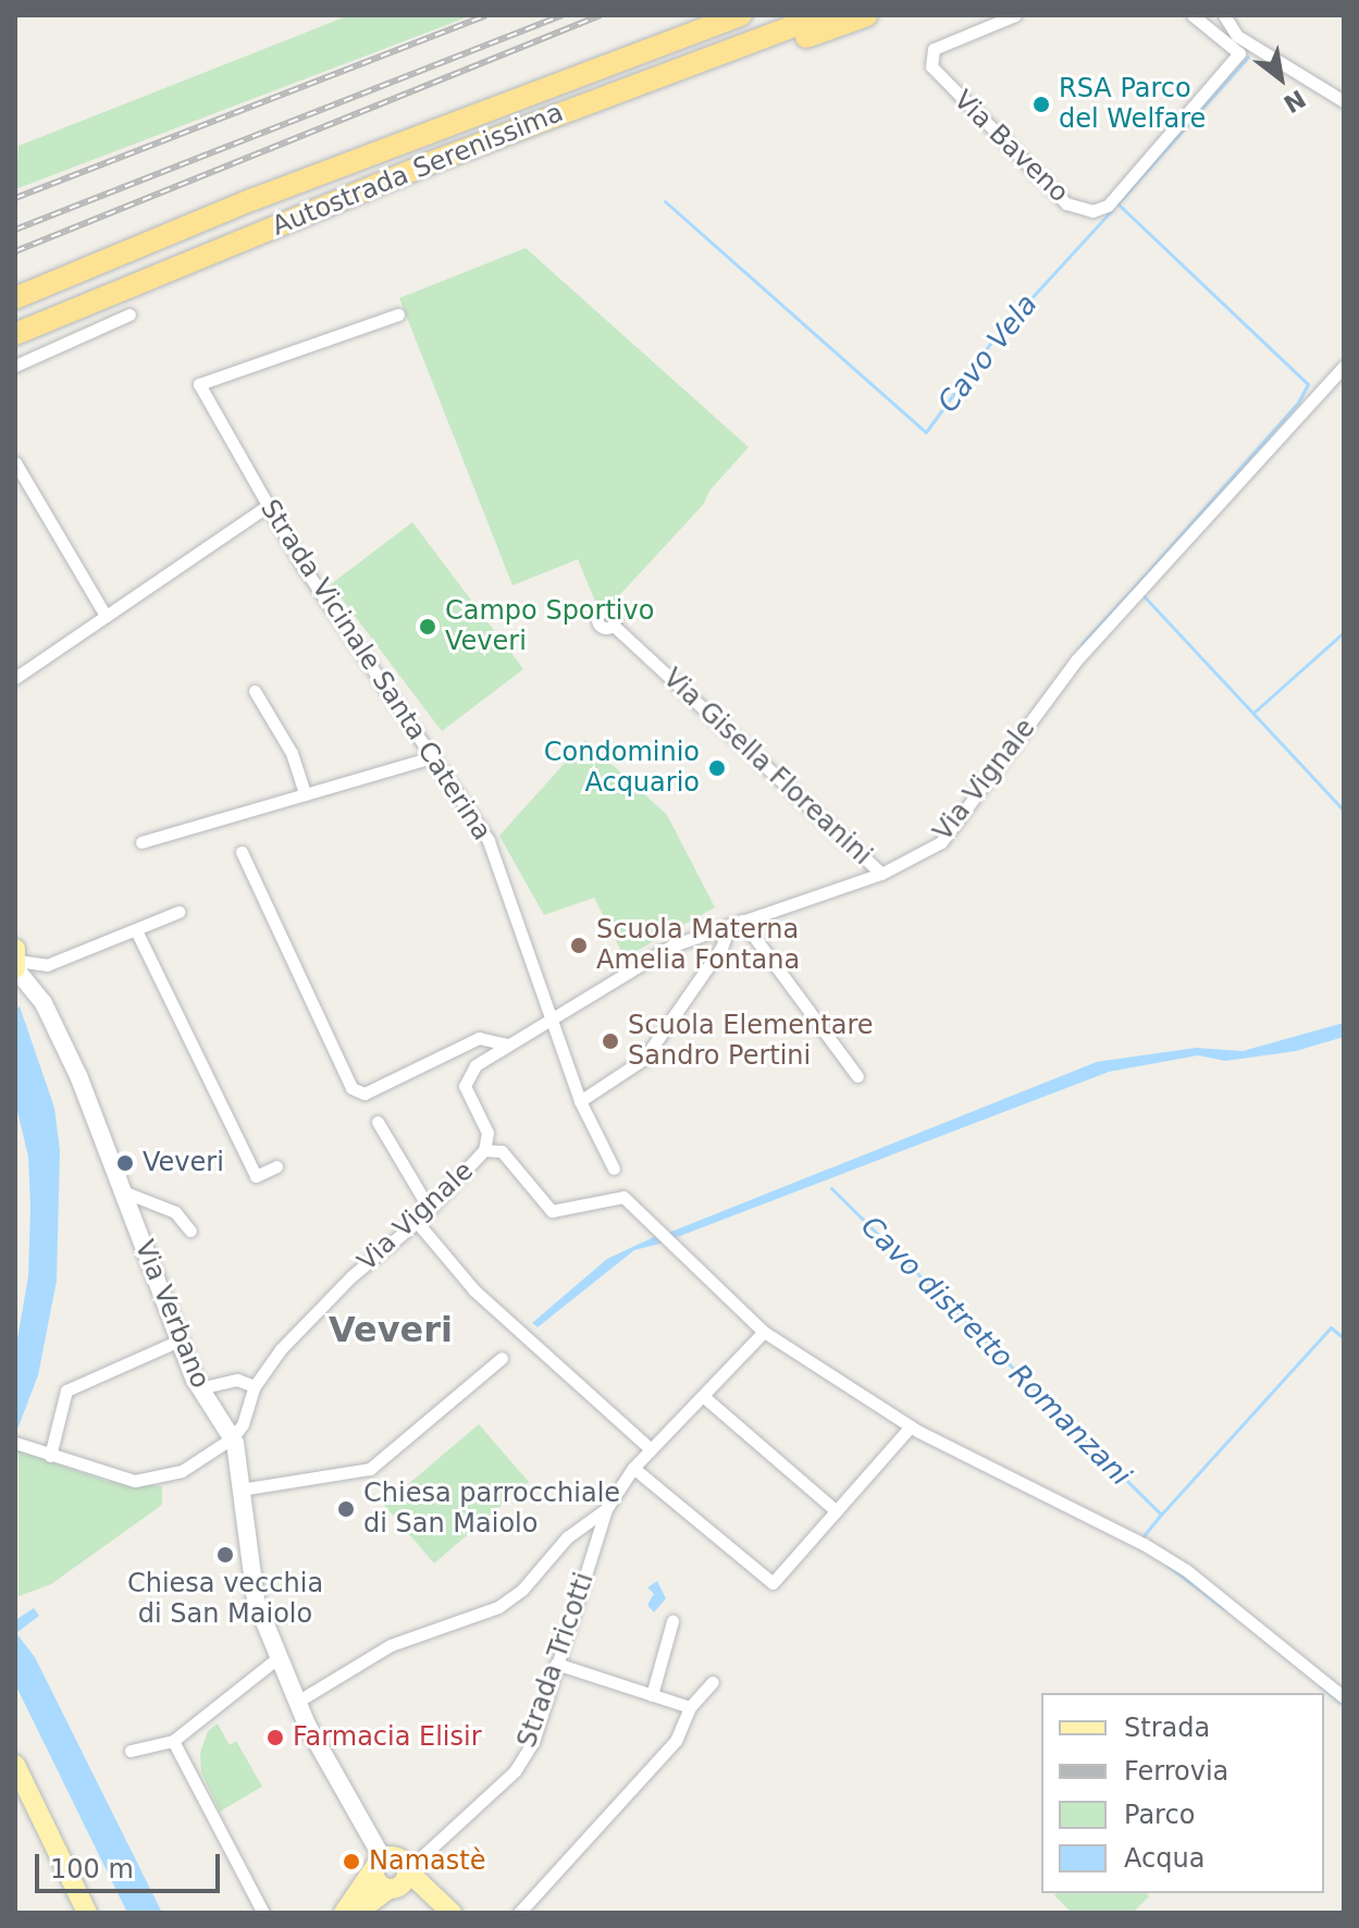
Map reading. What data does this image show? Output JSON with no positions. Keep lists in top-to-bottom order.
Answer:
{
  "streets": {
    "highway": ["Autostrada Serenissima"],
    "street": [
      "Via Baveno",
      "Strada Vicinale Santa Caterina",
      "Via Gisella Floreanini",
      "Via Vignale",
      "Via Verbano",
      "Strada Tricotti"
    ]
  },
  "crossings": [
    ["Strada Vicinale Santa Caterina", "Via Vignale"],
    ["Via Gisella Floreanini", "Via Vignale"],
    ["Via Vignale", "Via Verbano"]
  ],
  "districts": ["Veveri"],
  "water": ["Cavo Vela", "Cavo distretto Romanzani"],
  "places": [
    "RSA Parco del Welfare",
    "Campo Sportivo Veveri",
    "Condominio Acquario",
    "Scuola Materna Amelia Fontana",
    "Scuola Elementare Sandro Pertini",
    "Veveri",
    "Chiesa parrocchiale di San Maiolo",
    "Chiesa vecchia di San Maiolo",
    "Farmacia Elisir",
    "Namastè"
  ],
  "legend": [
    "Strada",
    "Ferrovia",
    "Parco",
    "Acqua"
  ],
  "scale_bar": "100 m",
  "north": "bottom right"
}
